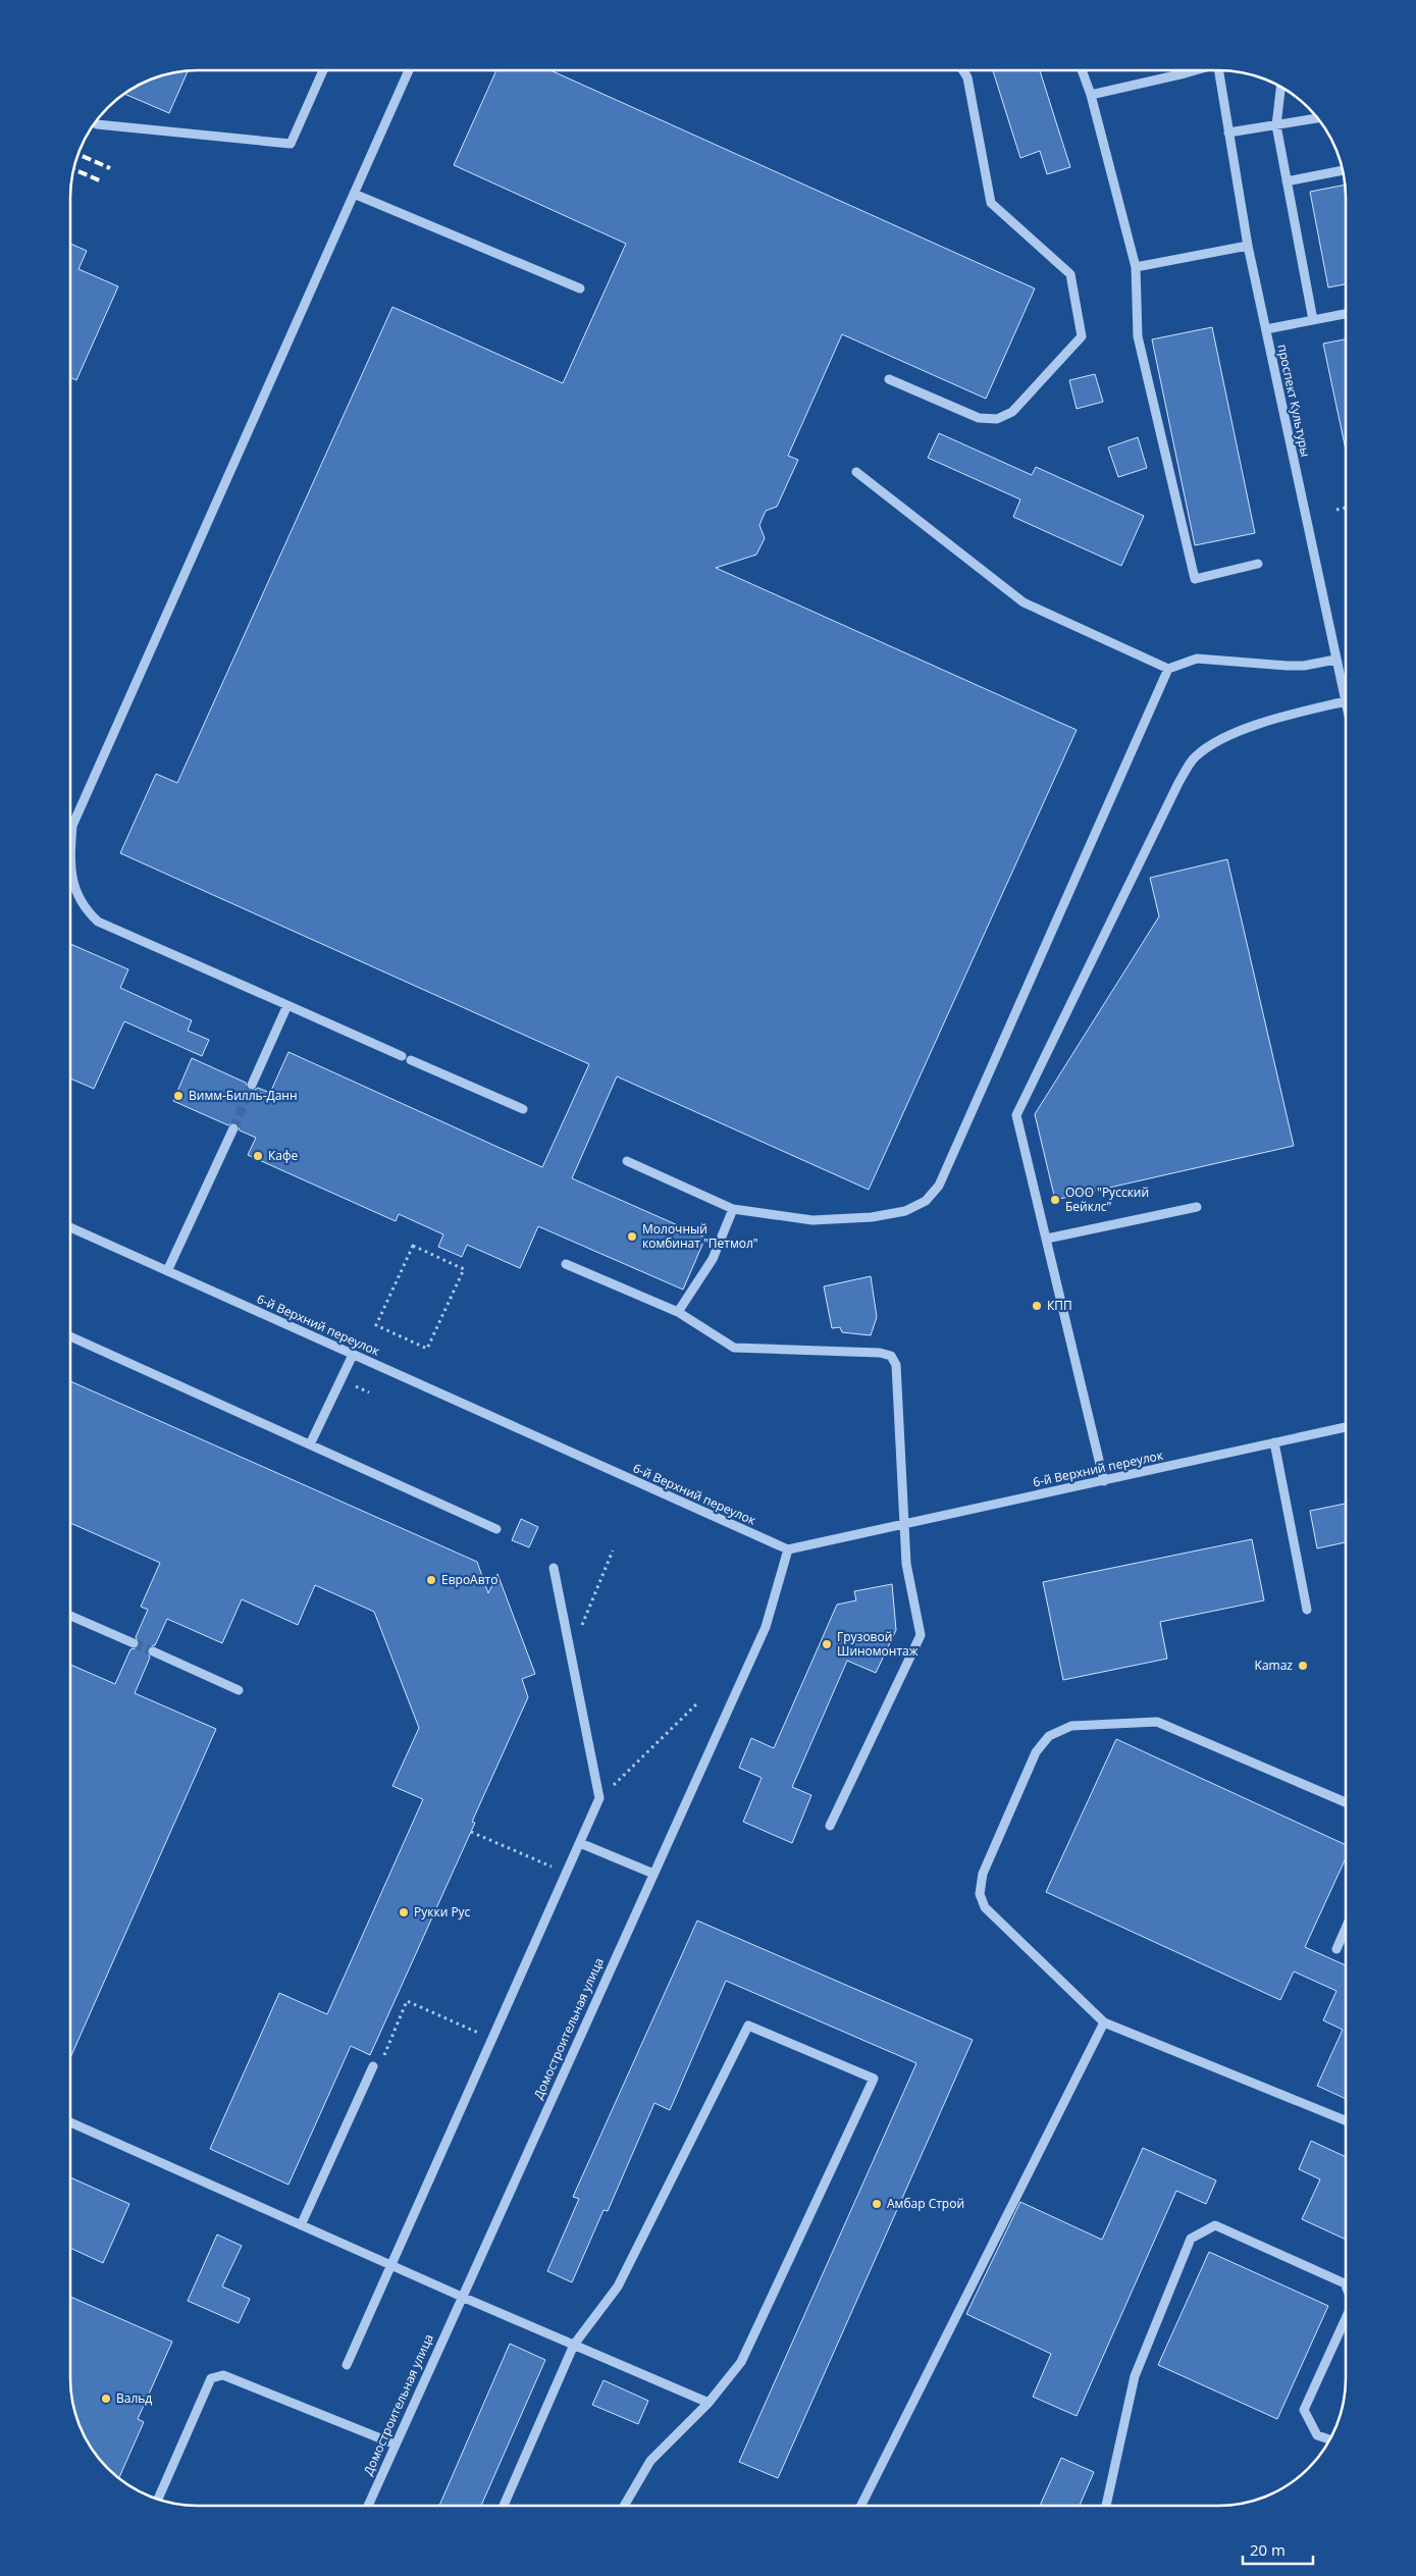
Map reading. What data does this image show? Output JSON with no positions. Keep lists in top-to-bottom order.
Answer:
{
  "streets": {
    "street": ["проспект Культуры", "6-й Верхний переулок", "Домостроительная улица"]
  },
  "crossings": [
    ["6-й Верхний переулок", "Домостроительная улица"]
  ],
  "places": [
    "Вимм-Билль-Данн",
    "Кафе",
    "ООО \"Русский Бейклс\"",
    "Молочный комбинат \"Петмол\"",
    "КПП",
    "ЕвроАвто",
    "Грузовой Шиномонтаж",
    "Kamaz",
    "Рукки Рус",
    "Амбар Строй",
    "Вальд"
  ],
  "scale_bar": "20 m"
}
